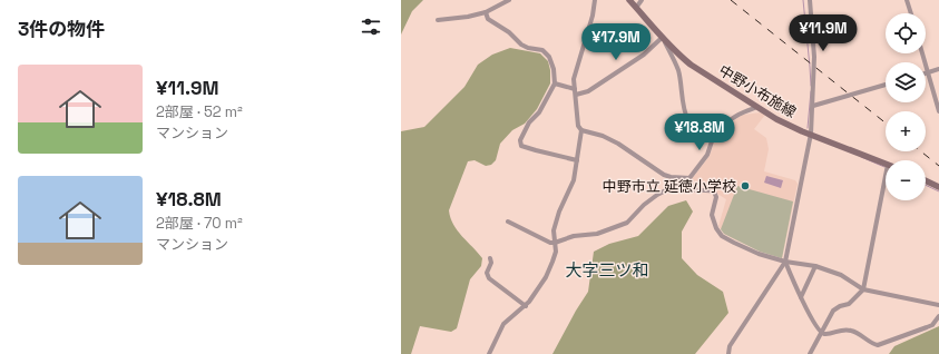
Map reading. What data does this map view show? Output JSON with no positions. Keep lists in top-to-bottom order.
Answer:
{
  "streets": {
    "main road": ["中野小布施線"]
  },
  "districts": ["大字三ツ和"],
  "places": ["中野市立 延徳小学校"],
  "page": {
    "heading": "3件の物件",
    "map_buttons": ["+", "−"],
    "price": ["¥11.9M", "¥17.9M", "¥18.8M"],
    "list": [
      {
        "name": "¥11.9M",
        "note": "2部屋 · 52 m² · マンション"
      },
      {
        "name": "¥18.8M",
        "note": "2部屋 · 70 m² · マンション"
      }
    ]
  }
}
